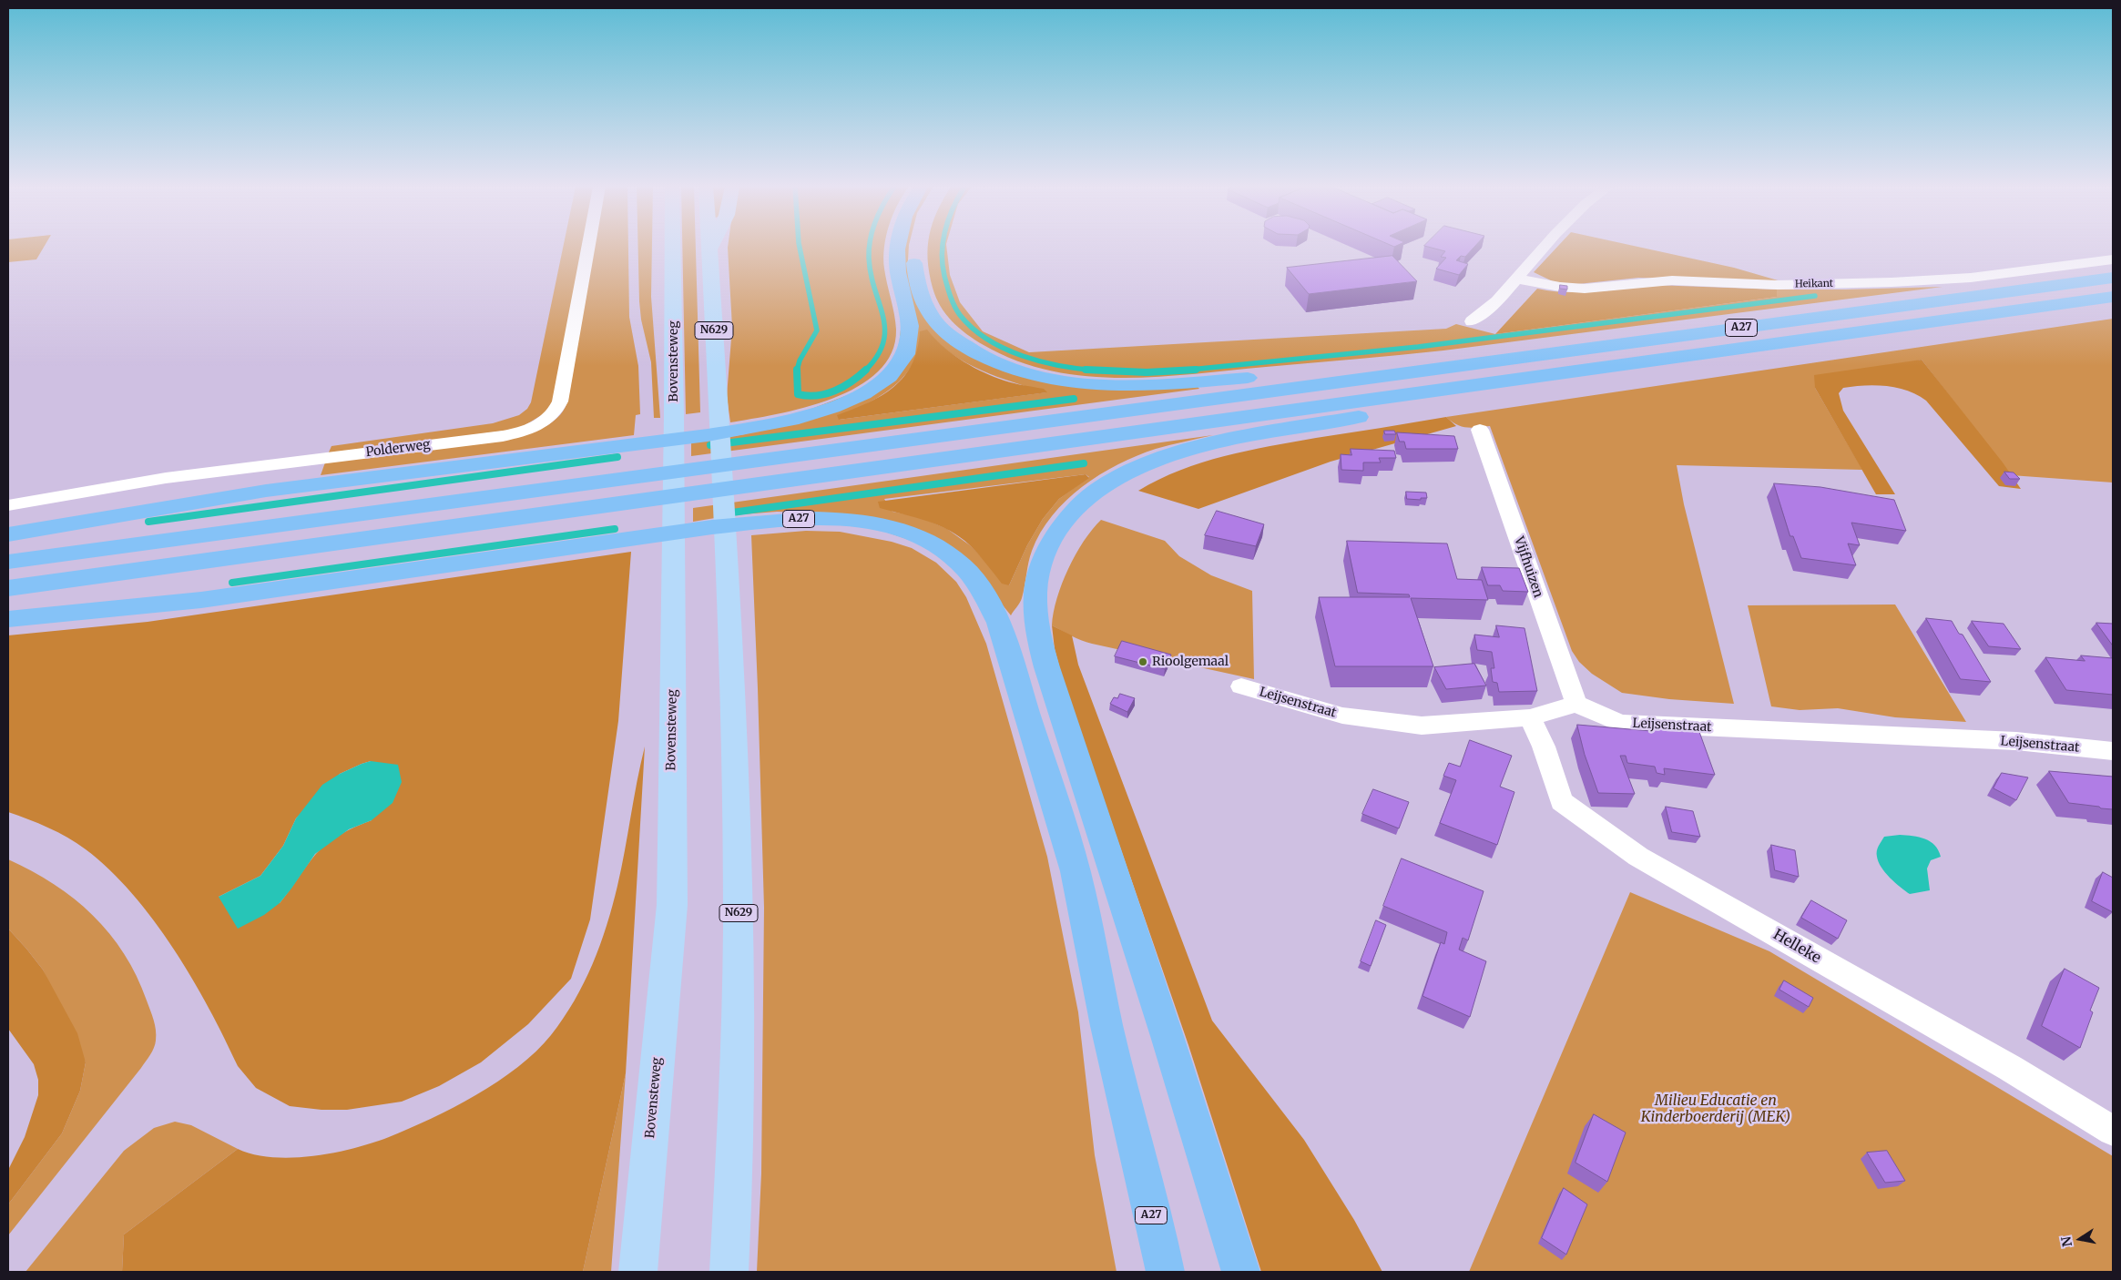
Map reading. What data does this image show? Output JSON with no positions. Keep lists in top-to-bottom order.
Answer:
{
  "streets": {
    "highway": ["A27"],
    "main road": ["N629", "Bovensteweg"],
    "street": [
      "Heikant",
      "Polderweg",
      "Vijfhuizen",
      "Leijsenstraat",
      "Helleke"
    ]
  },
  "crossings": [
    ["Vijfhuizen", "Leijsenstraat"],
    ["Leijsenstraat", "Helleke"]
  ],
  "parks": ["Milieu Educatie en Kinderboerderij (MEK)"],
  "places": ["Rioolgemaal"],
  "north": "left"
}
